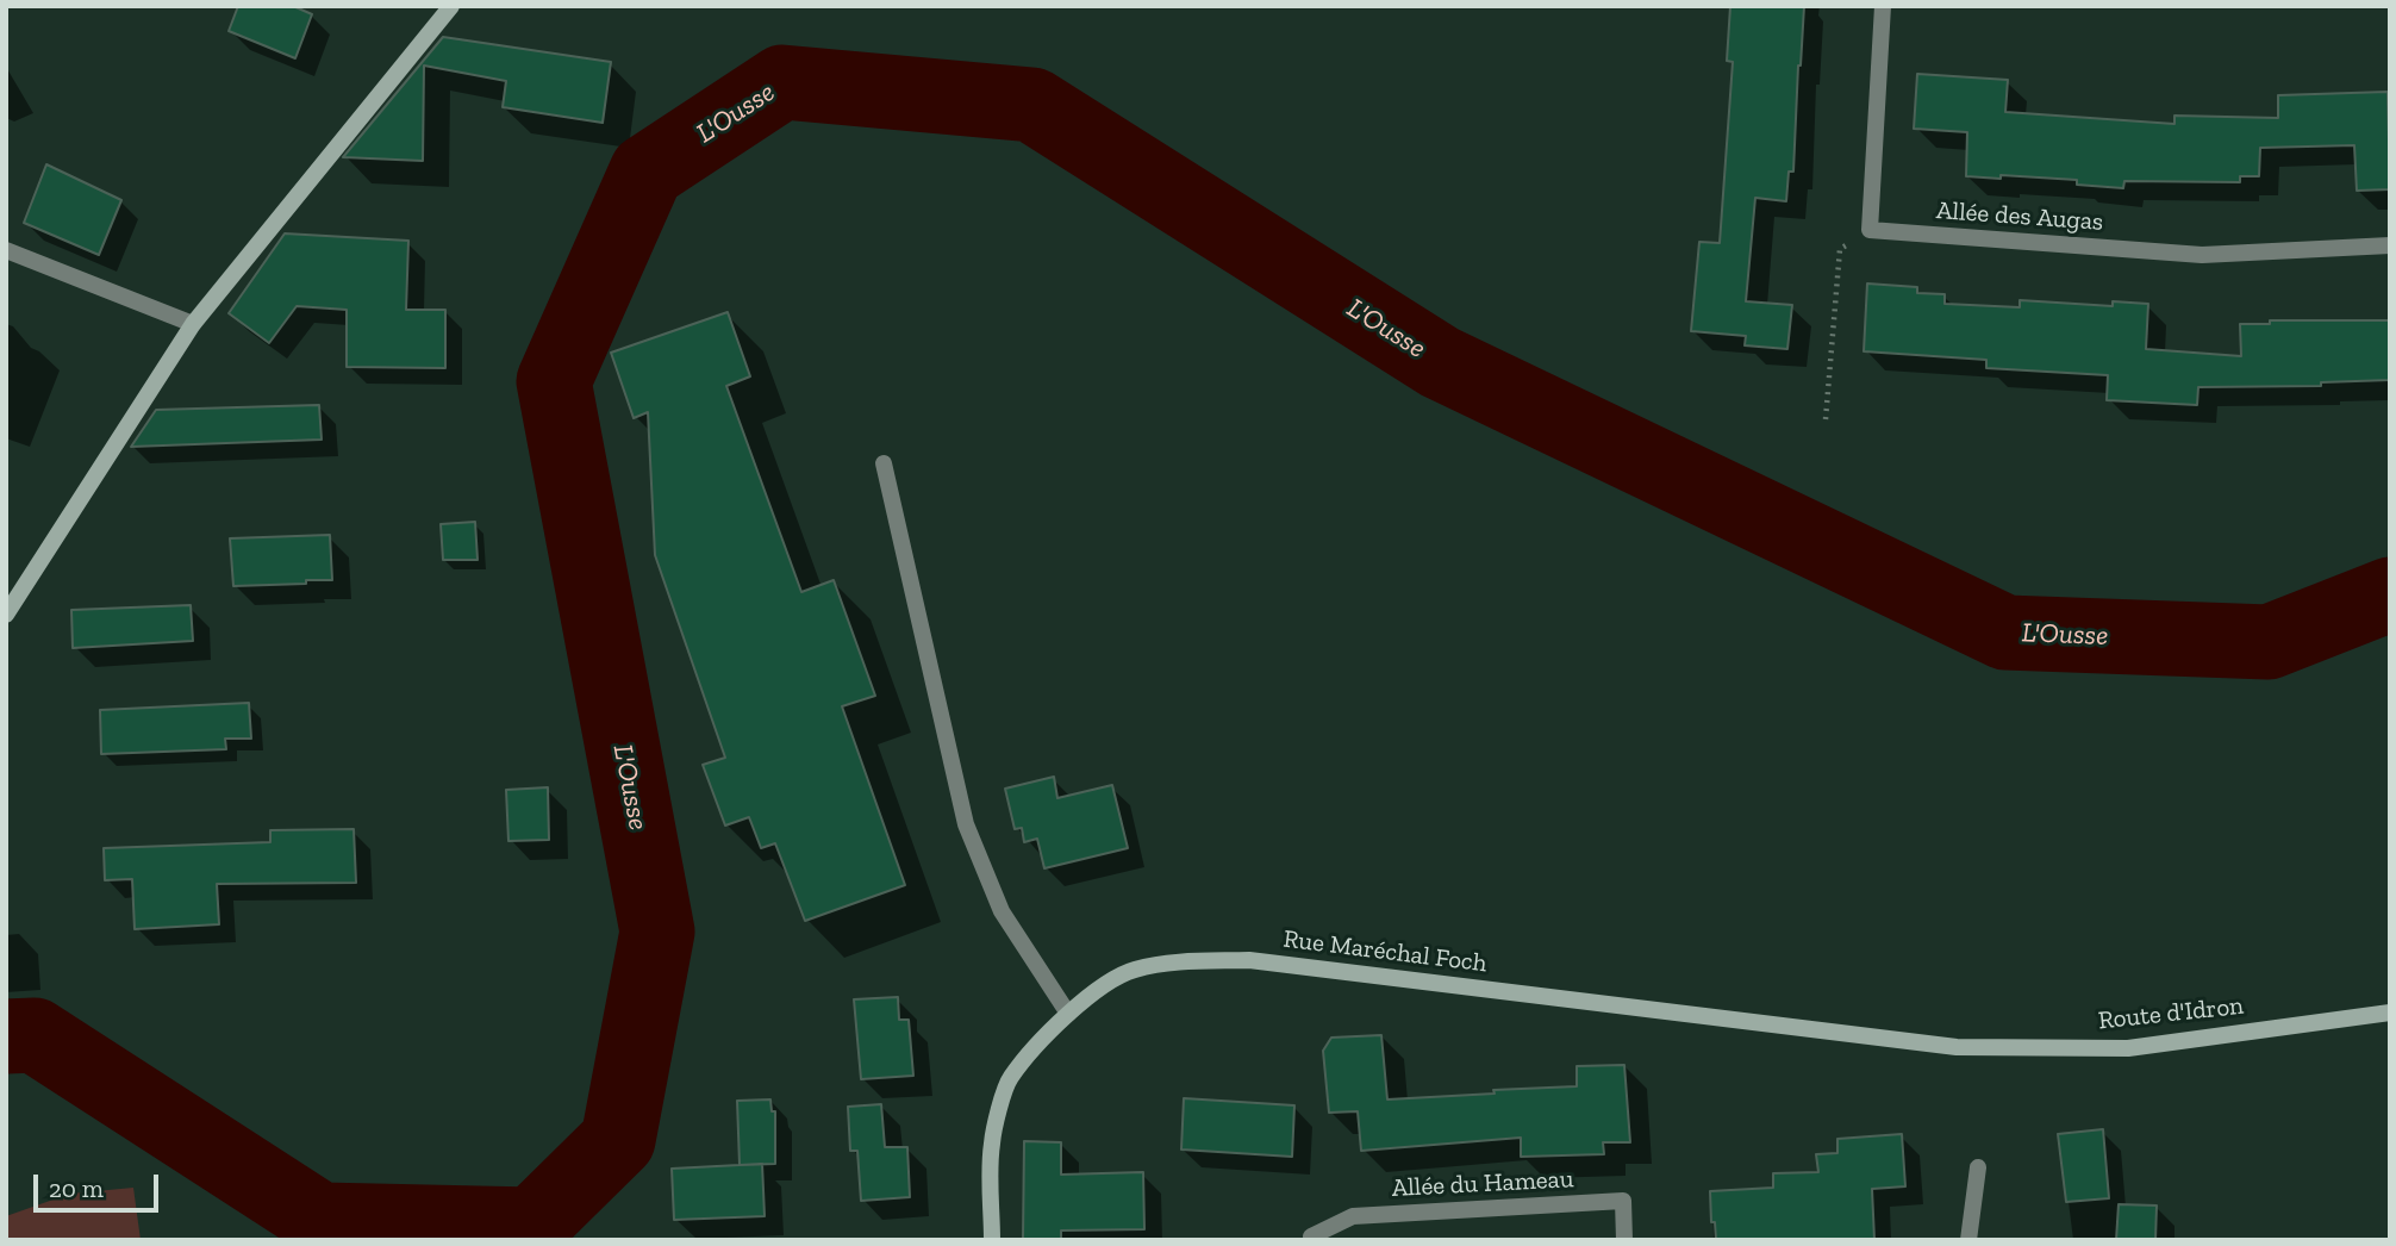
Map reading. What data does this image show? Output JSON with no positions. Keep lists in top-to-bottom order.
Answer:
{
  "streets": {
    "street": [
      "Allée des Augas",
      "Rue Maréchal Foch",
      "Route d'Idron",
      "Allée du Hameau"
    ]
  },
  "crossings": [
    ["Rue Maréchal Foch", "Route d'Idron"]
  ],
  "water": ["L'Ousse"],
  "scale_bar": "20 m"
}
